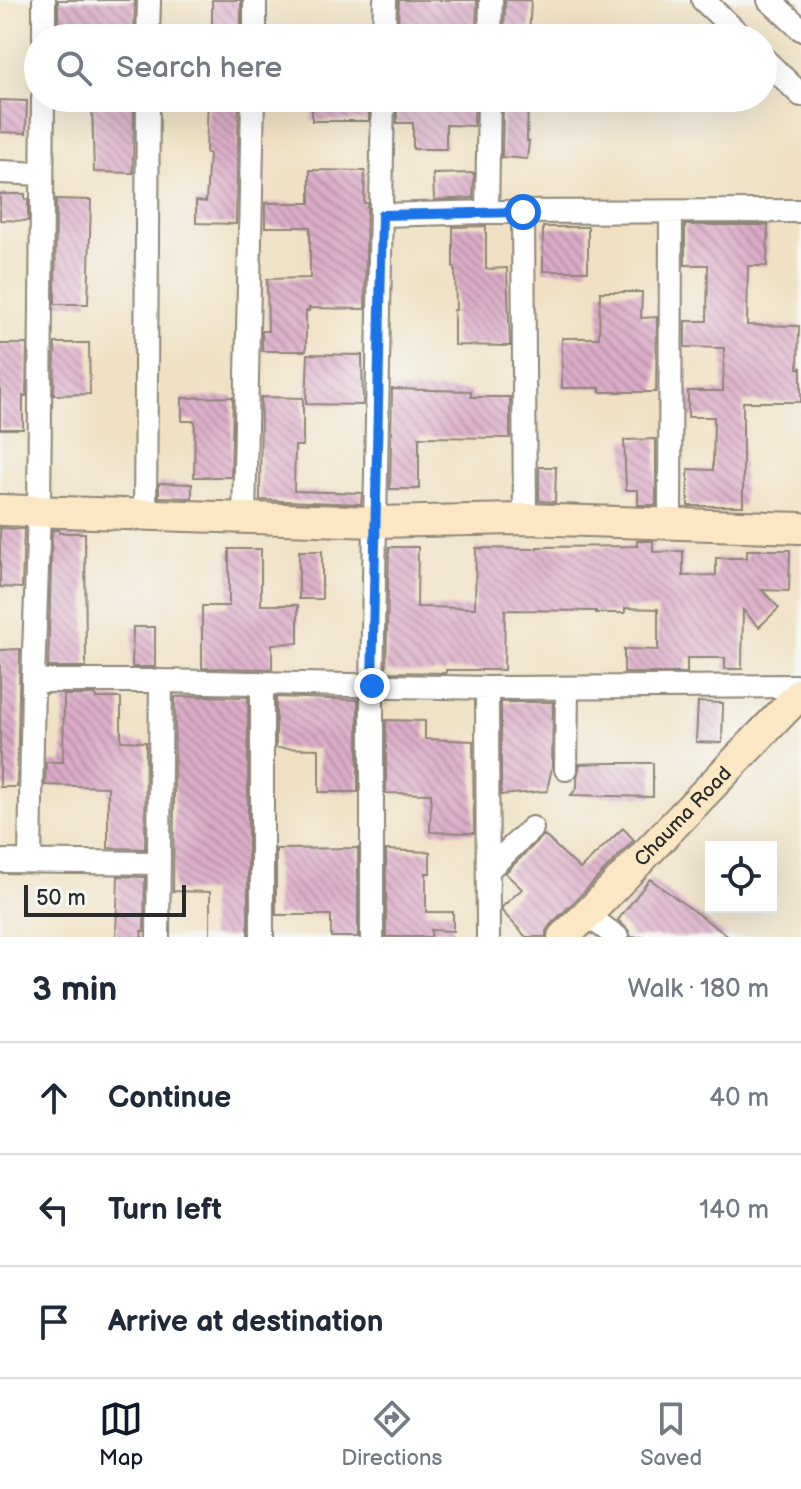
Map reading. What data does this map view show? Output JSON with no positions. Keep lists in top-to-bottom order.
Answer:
{
  "streets": {
    "street": ["Chauma Road"]
  },
  "scale_bar": "50 m",
  "page": {
    "search": "Search here",
    "scale": "50 m",
    "heading": ["3 min", "Walk · 180 m"],
    "list": [
      ["Continue", "40 m"],
      ["Turn left", "140 m"],
      "Arrive at destination"
    ],
    "nav": ["Map", "Directions", "Saved"]
  }
}
